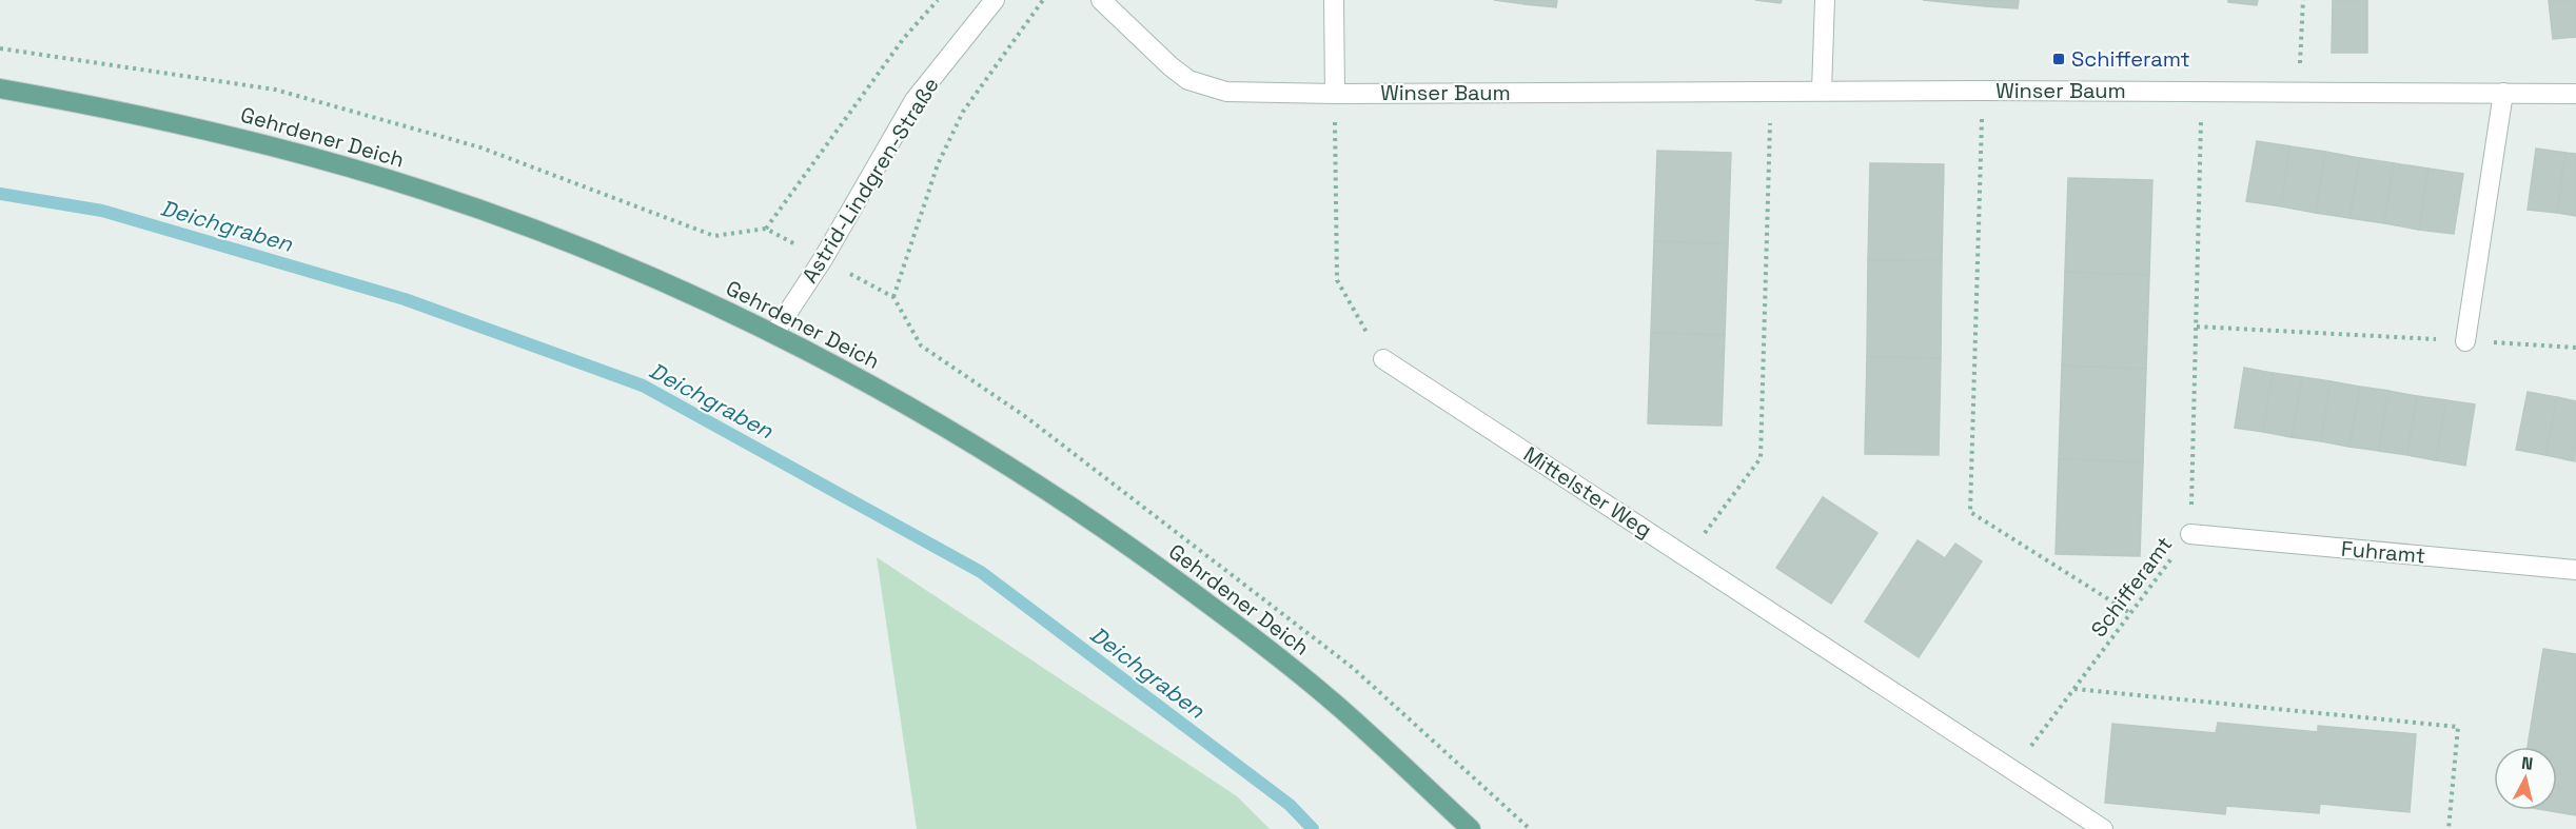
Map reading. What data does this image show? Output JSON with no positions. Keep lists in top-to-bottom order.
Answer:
{
  "streets": {
    "main road": ["Gehrdener Deich"],
    "street": [
      "Winser Baum",
      "Astrid-Lindgren-Straße",
      "Mittelster Weg",
      "Fuhramt"
    ],
    "path": ["Schifferamt"]
  },
  "crossings": [
    ["Winser Baum", "Schifferamt"],
    ["Gehrdener Deich", "Astrid-Lindgren-Straße"],
    ["Mittelster Weg", "Schifferamt"],
    ["Fuhramt", "Schifferamt"]
  ],
  "water": ["Deichgraben"],
  "places": {
    "transit": ["Schifferamt"]
  },
  "north": "top"
}
